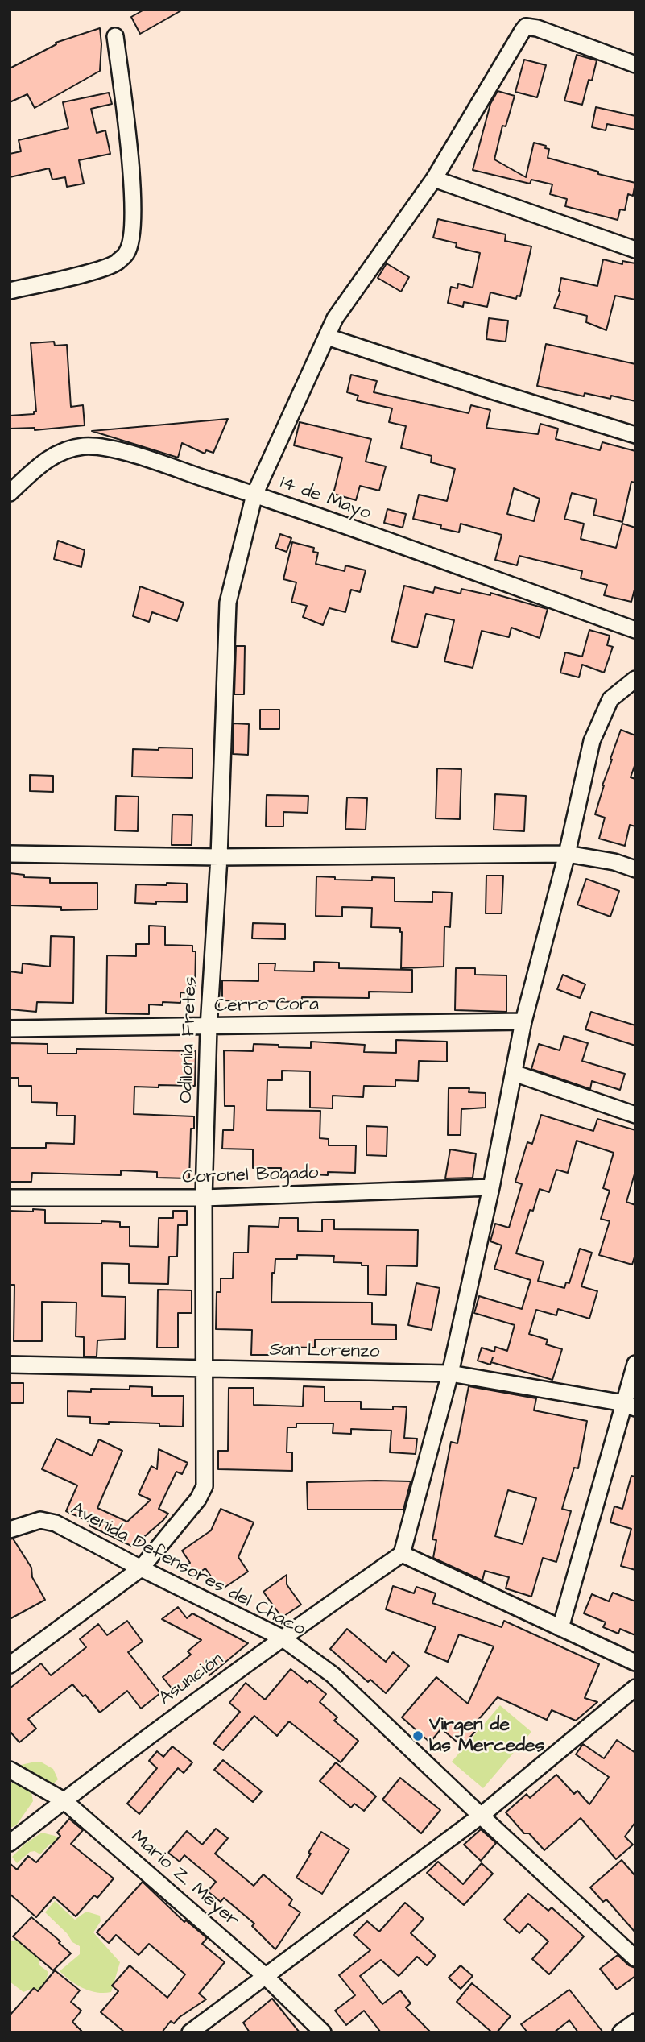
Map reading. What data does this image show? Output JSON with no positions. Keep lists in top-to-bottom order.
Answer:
{
  "streets": {
    "street": [
      "14 de Mayo",
      "Cerro Cora",
      "Odilonia Fretes",
      "Coronel Bogado",
      "San Lorenzo",
      "Avenida Defensores del Chaco",
      "Asunción",
      "Mario Z. Meyer"
    ]
  },
  "crossings": [
    ["14 de Mayo", "Odilonia Fretes"],
    ["Cerro Cora", "Odilonia Fretes"],
    ["Odilonia Fretes", "Coronel Bogado"],
    ["Odilonia Fretes", "San Lorenzo"],
    ["Odilonia Fretes", "Avenida Defensores del Chaco"],
    ["Avenida Defensores del Chaco", "Asunción"],
    ["Asunción", "Mario Z. Meyer"]
  ],
  "places": ["Virgen de las Mercedes"]
}
